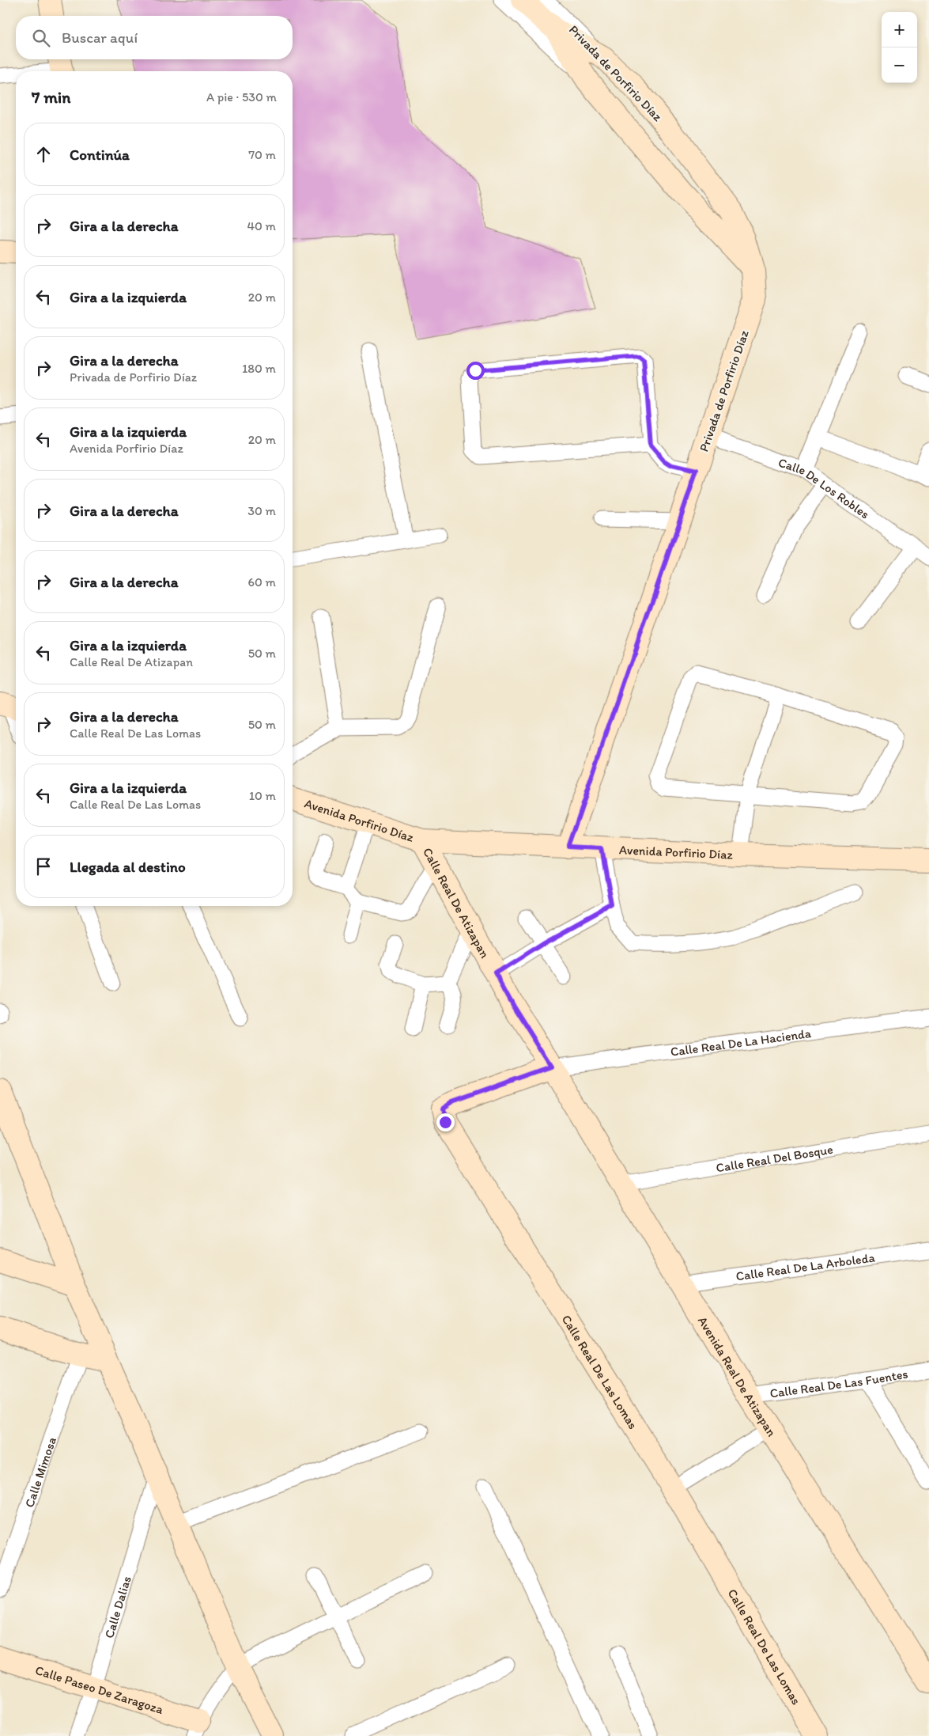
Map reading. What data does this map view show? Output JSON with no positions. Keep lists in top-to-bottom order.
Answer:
{
  "streets": {
    "street": [
      "Privada de Porfirio Díaz",
      "Calle De Los Robles",
      "Avenida Porfirio Díaz",
      "Calle Real De Atizapan",
      "Calle Real De La Hacienda",
      "Calle Real Del Bosque",
      "Calle Real De La Arboleda",
      "Calle Real De Las Lomas",
      "Avenida Real De Atizapan",
      "Calle Real De Las Fuentes",
      "Calle Mimosa",
      "Calle Dalias",
      "Calle Paseo De Zaragoza"
    ]
  },
  "crossings": [
    ["Privada de Porfirio Díaz", "Calle De Los Robles"],
    ["Privada de Porfirio Díaz", "Avenida Porfirio Díaz"],
    ["Avenida Porfirio Díaz", "Calle Real De Atizapan"],
    ["Calle Real De Atizapan", "Calle Real De La Hacienda"],
    ["Calle Real De Atizapan", "Calle Real De Las Lomas"],
    ["Calle Real De Atizapan", "Avenida Real De Atizapan"],
    ["Calle Real De La Hacienda", "Calle Real De Las Lomas"],
    ["Calle Real De La Hacienda", "Avenida Real De Atizapan"],
    ["Calle Real Del Bosque", "Avenida Real De Atizapan"],
    ["Calle Real De La Arboleda", "Avenida Real De Atizapan"],
    ["Calle Real De Las Lomas", "Avenida Real De Atizapan"],
    ["Avenida Real De Atizapan", "Calle Real De Las Fuentes"],
    ["Calle Dalias", "Calle Paseo De Zaragoza"]
  ],
  "page": {
    "map_buttons": ["+", "−"],
    "search": "Buscar aquí",
    "heading": ["7 min", "A pie · 530 m"],
    "list": [
      ["Continúa", "70 m"],
      ["Gira a la derecha", "40 m"],
      ["Gira a la izquierda", "20 m"],
      ["Gira a la derecha", "Privada de Porfirio Díaz", "180 m"],
      ["Gira a la izquierda", "Avenida Porfirio Díaz", "20 m"],
      ["Gira a la derecha", "30 m"],
      ["Gira a la derecha", "60 m"],
      ["Gira a la izquierda", "Calle Real De Atizapan", "50 m"],
      ["Gira a la derecha", "Calle Real De Las Lomas", "50 m"],
      ["Gira a la izquierda", "Calle Real De Las Lomas", "10 m"],
      "Llegada al destino"
    ]
  }
}
